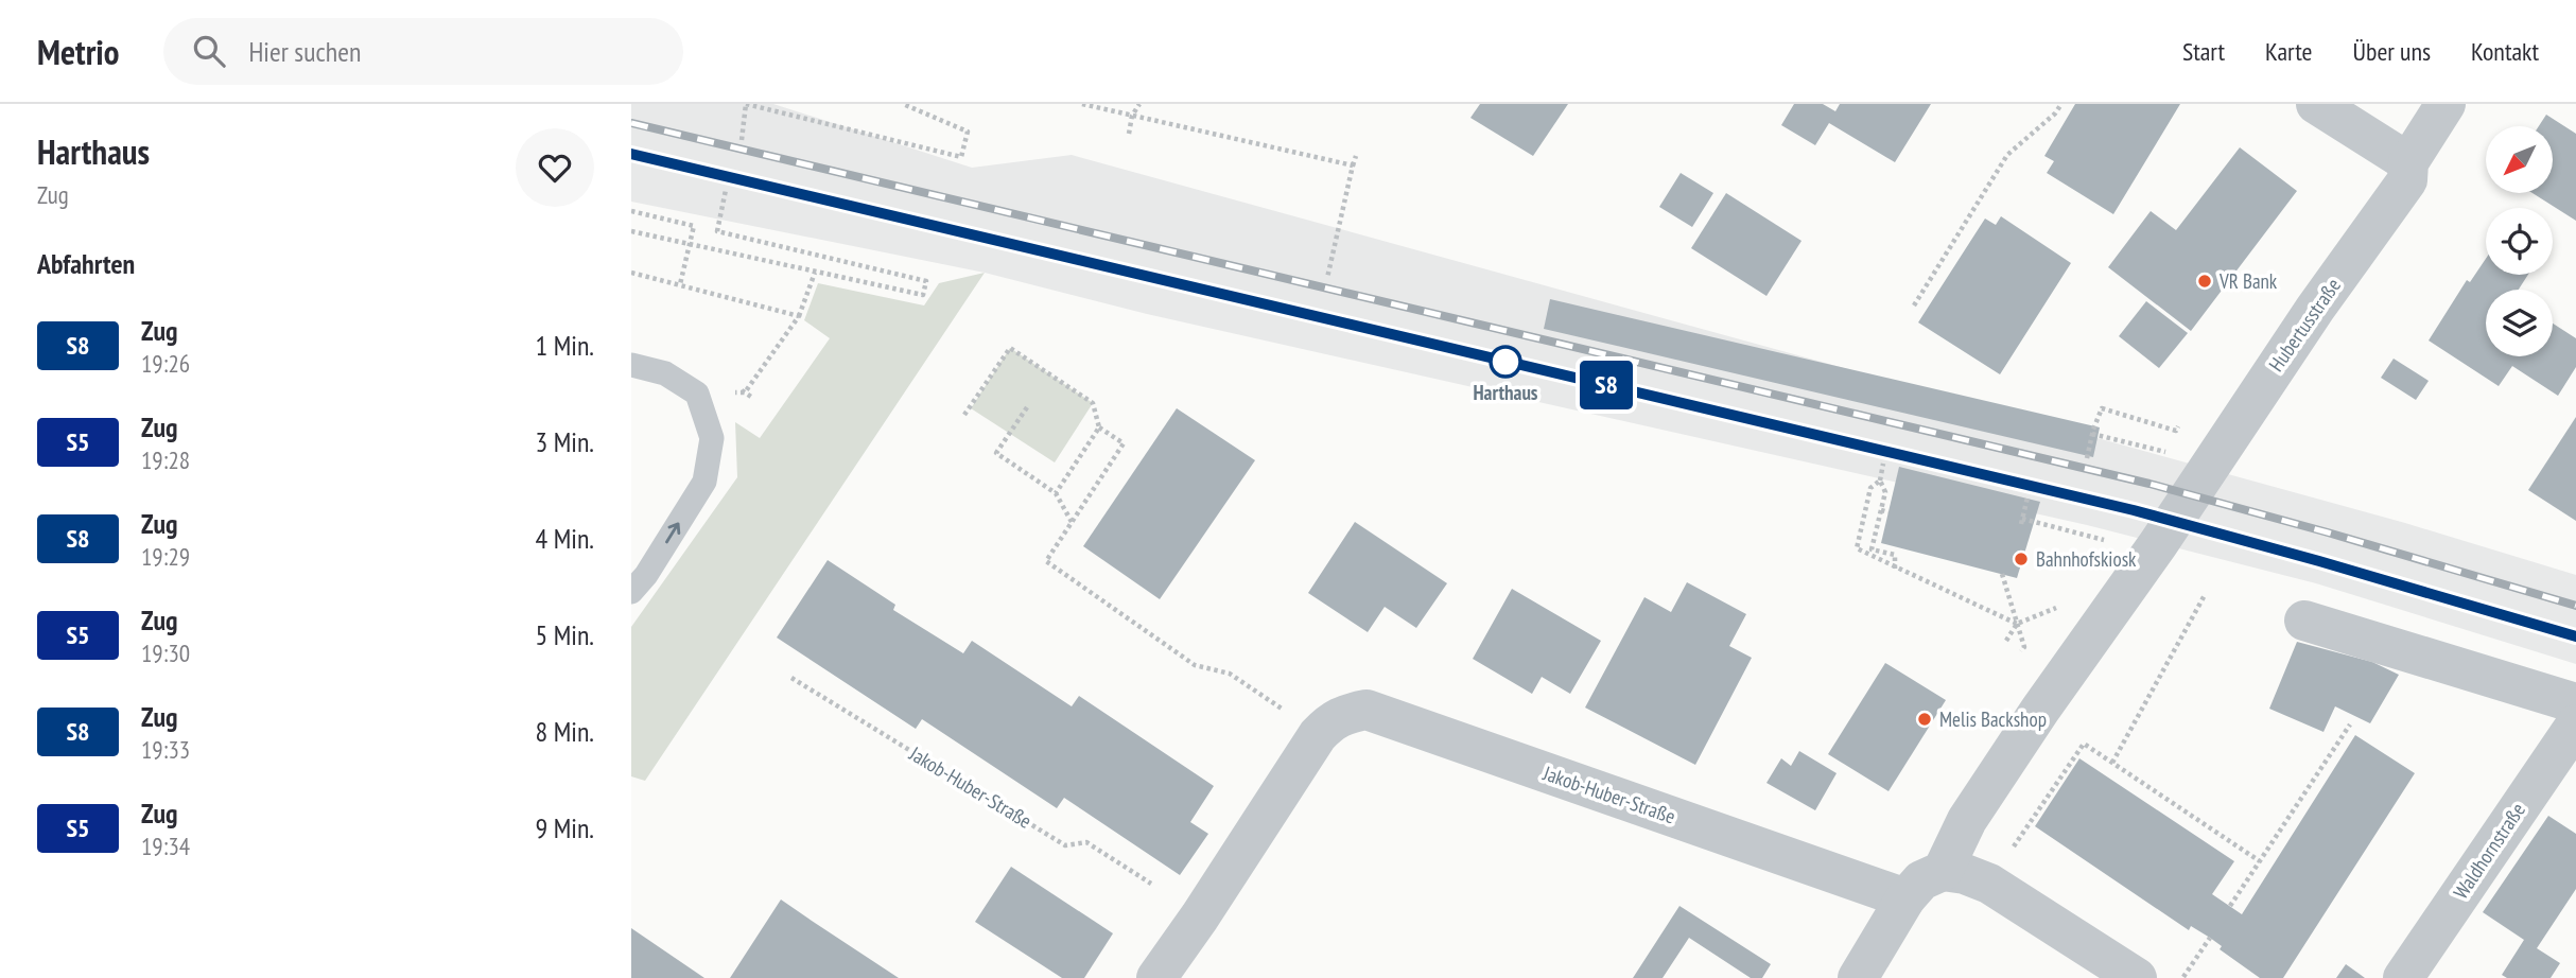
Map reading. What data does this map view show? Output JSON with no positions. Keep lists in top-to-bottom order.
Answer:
{
  "streets": {
    "street": ["Hubertusstraße", "Jakob-Huber-Straße", "Waldhornstraße"]
  },
  "places": [
    "VR Bank",
    "Harthaus",
    "Bahnhofskiosk",
    "Melis Backshop"
  ],
  "north": "bottom left",
  "page": {
    "header": "Metrio",
    "search": "Hier suchen",
    "nav": [
      "Start",
      "Karte",
      "Über uns",
      "Kontakt"
    ],
    "heading": [
      ["Harthaus", "Zug"],
      "Abfahrten"
    ],
    "on_map": "S8",
    "list": [
      {
        "mark": "S8",
        "name": "Zug",
        "note": "19:26",
        "value": "1 Min."
      },
      {
        "mark": "S5",
        "name": "Zug",
        "note": "19:28",
        "value": "3 Min."
      },
      {
        "mark": "S8",
        "name": "Zug",
        "note": "19:29",
        "value": "4 Min."
      },
      {
        "mark": "S5",
        "name": "Zug",
        "note": "19:30",
        "value": "5 Min."
      },
      {
        "mark": "S8",
        "name": "Zug",
        "note": "19:33",
        "value": "8 Min."
      },
      {
        "mark": "S5",
        "name": "Zug",
        "note": "19:34",
        "value": "9 Min."
      }
    ]
  }
}
